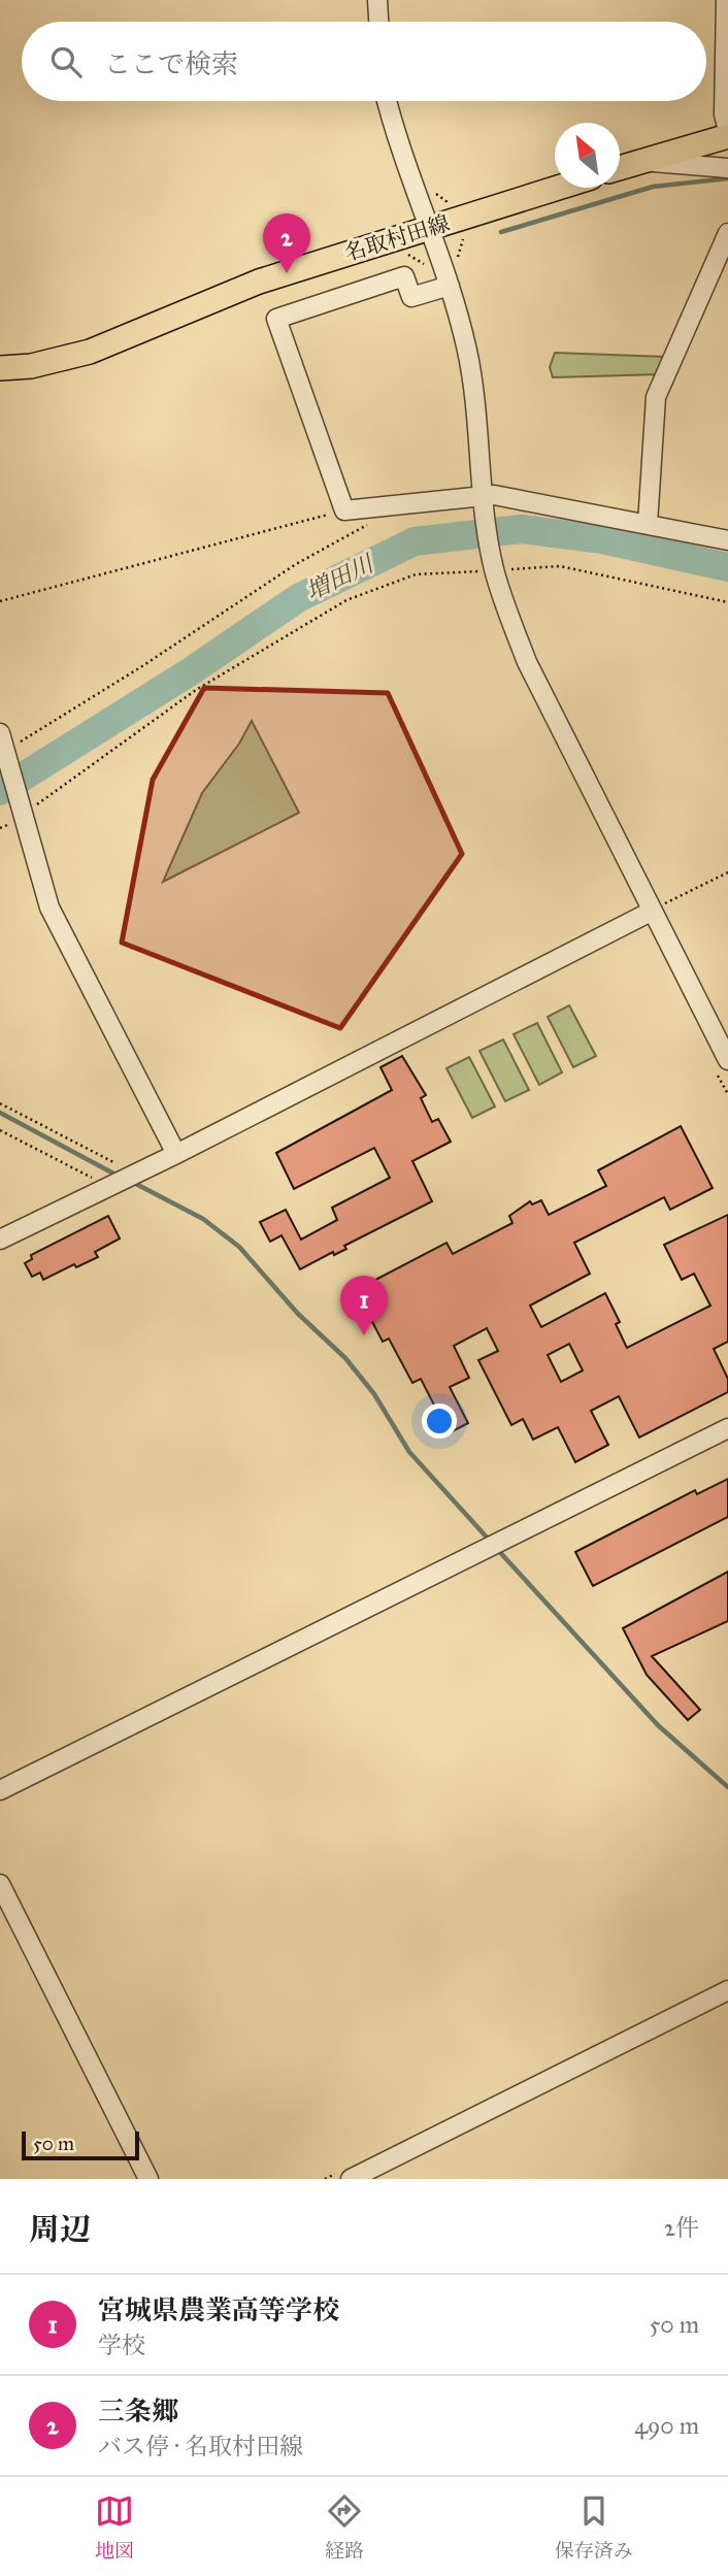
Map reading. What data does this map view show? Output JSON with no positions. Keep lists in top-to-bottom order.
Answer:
{
  "streets": {
    "main road": ["名取村田線"]
  },
  "water": ["増田川"],
  "scale_bar": "50 m",
  "north": "top left",
  "page": {
    "search": "ここで検索",
    "pins": ["2", "1"],
    "scale": "50 m",
    "heading": ["周辺", "2件"],
    "list": [
      {
        "mark": "1",
        "name": "宮城県農業高等学校",
        "note": "学校",
        "value": "50 m"
      },
      {
        "mark": "2",
        "name": "三条郷",
        "note": "バス停 · 名取村田線",
        "value": "490 m"
      }
    ],
    "nav": ["地図", "経路", "保存済み"]
  }
}
